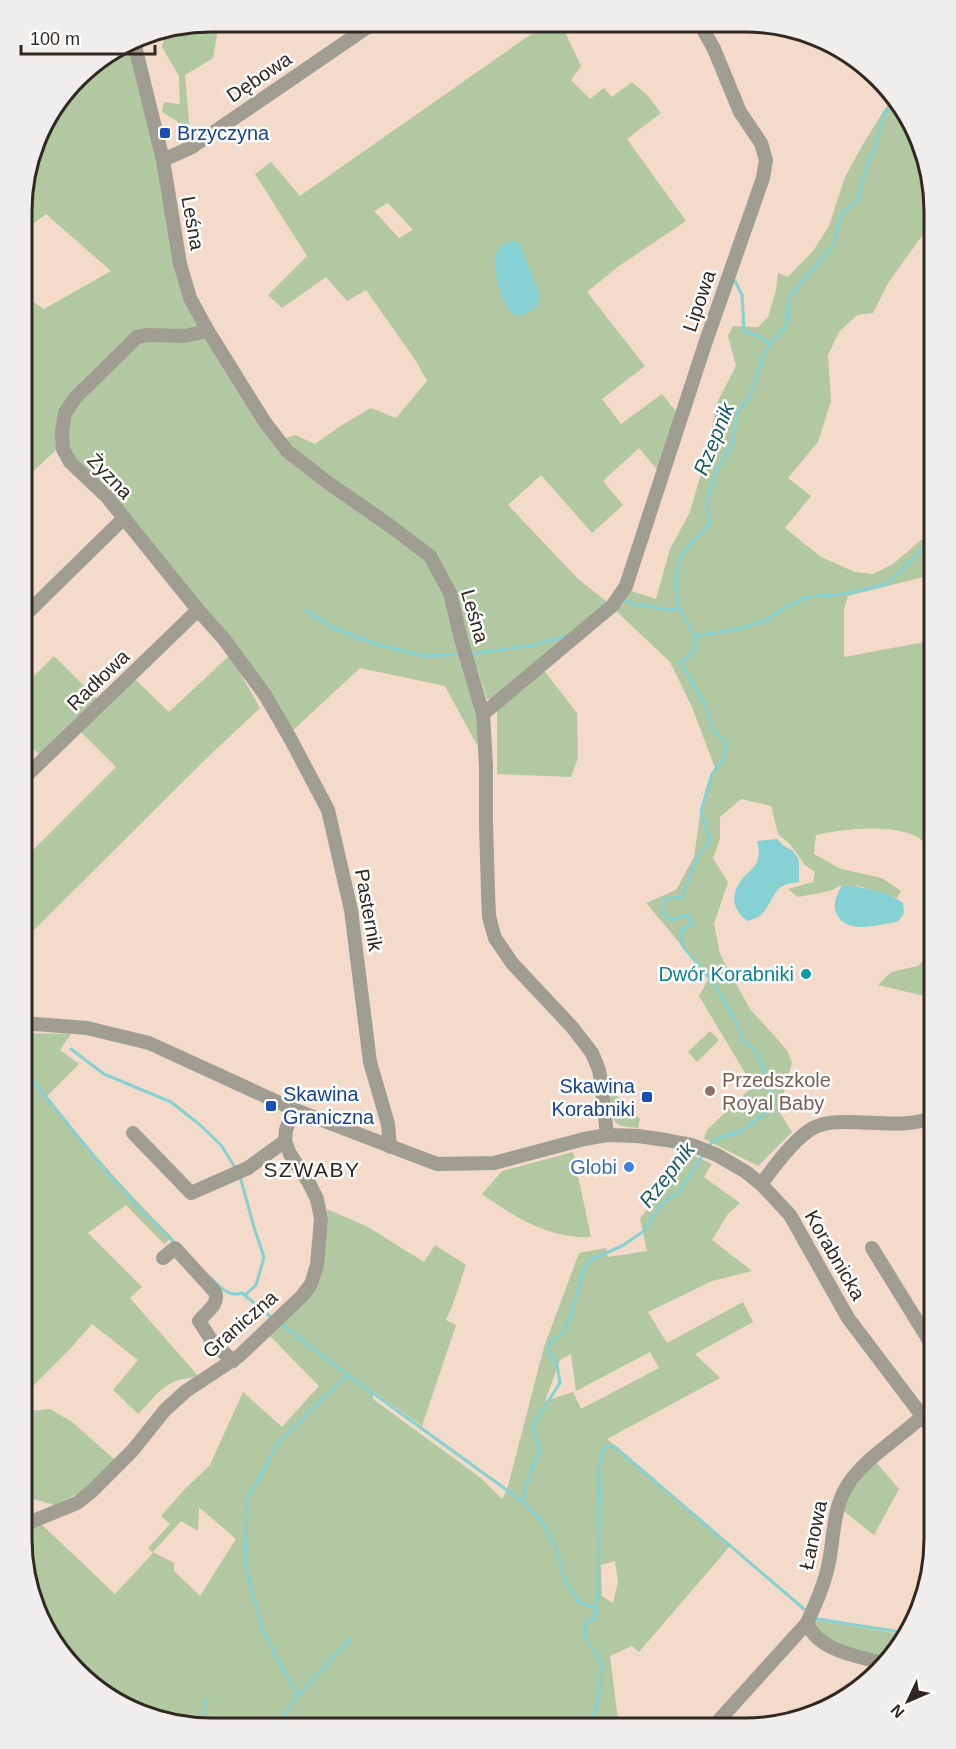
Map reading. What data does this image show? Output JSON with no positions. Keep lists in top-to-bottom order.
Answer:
{
  "streets": {
    "street": [
      "Dębowa",
      "Leśna",
      "Lipowa",
      "Żyzna",
      "Radłowa",
      "Pasternik",
      "Korabnicka",
      "Graniczna",
      "Łanowa"
    ]
  },
  "crossings": [
    ["Dębowa", "Leśna"],
    ["Leśna", "Lipowa"],
    ["Leśna", "Żyzna"],
    ["Leśna", "Korabnicka"],
    ["Żyzna", "Radłowa"],
    ["Żyzna", "Pasternik"],
    ["Korabnicka", "Łanowa"]
  ],
  "districts": ["SZWABY"],
  "water": ["Rzepnik"],
  "places": {
    "transit": ["Brzyczyna", "Skawina Korabniki", "Skawina Graniczna"],
    "other": ["Dwór Korabniki", "Przedszkole Royal Baby", "Globi"]
  },
  "scale_bar": "100 m",
  "north": "bottom left"
}
